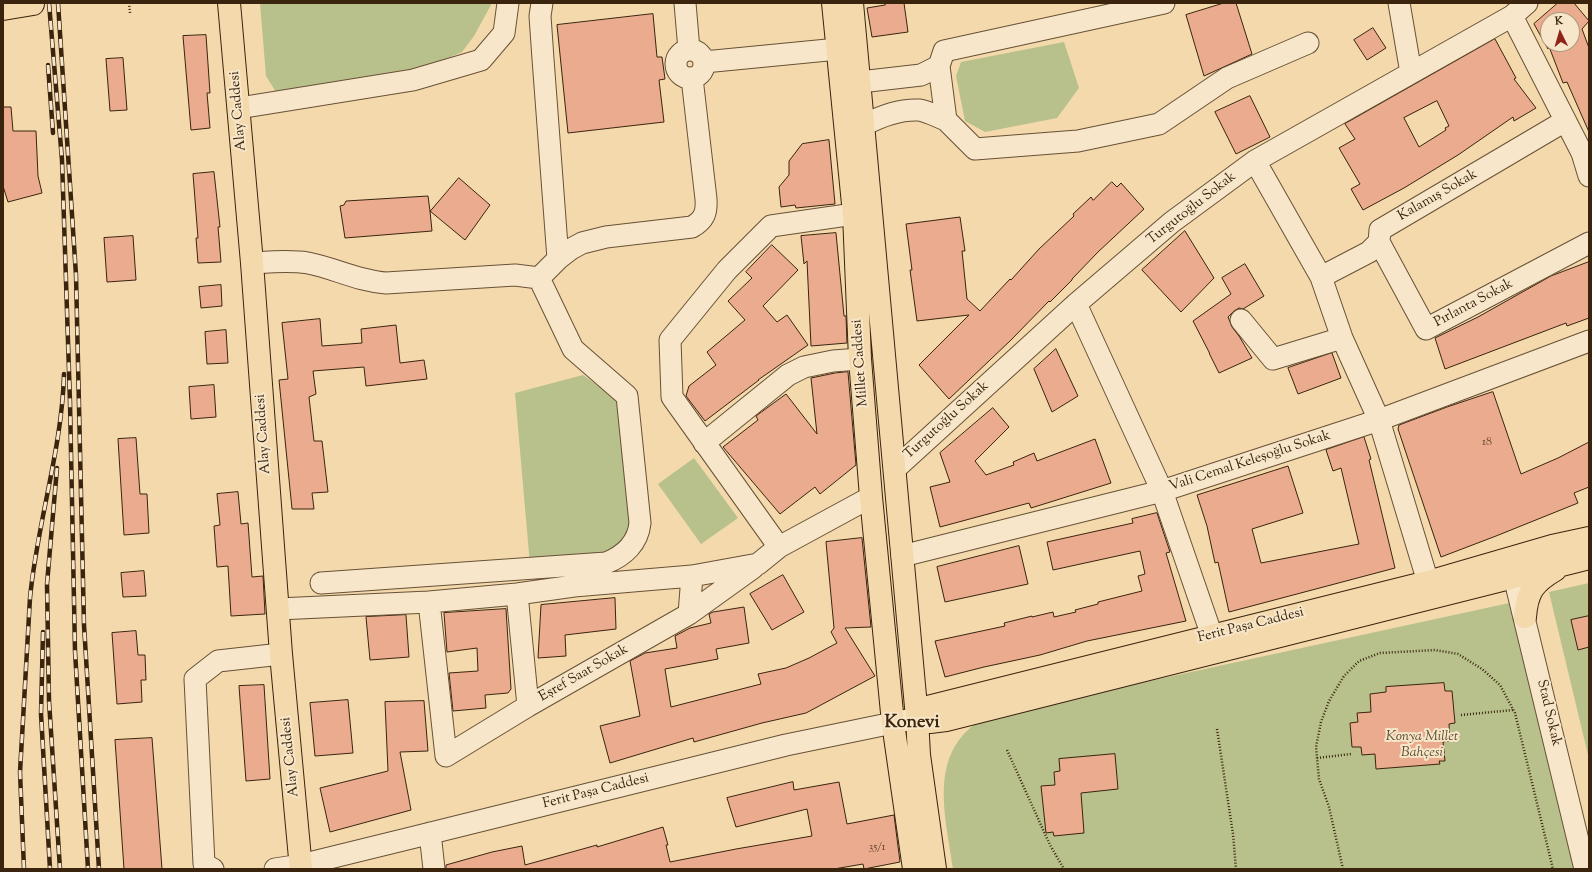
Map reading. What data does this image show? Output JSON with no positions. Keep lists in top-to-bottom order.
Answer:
{
  "streets": {
    "main road": ["Alay Caddesi", "Millet Caddesi", "Ferit Paşa Caddesi"],
    "street": [
      "Kalamış Sokak",
      "Turgutoğlu Sokak",
      "Pırlanta Sokak",
      "Vali Cemal Keleşoğlu Sokak",
      "Eşref Saat Sokak",
      "Stad Sokak"
    ]
  },
  "crossings": [
    ["Alay Caddesi", "Ferit Paşa Caddesi"],
    ["Kalamış Sokak", "Pırlanta Sokak"],
    ["Turgutoğlu Sokak", "Millet Caddesi"],
    ["Millet Caddesi", "Vali Cemal Keleşoğlu Sokak"],
    ["Millet Caddesi", "Ferit Paşa Caddesi"],
    ["Millet Caddesi", "Eşref Saat Sokak"],
    ["Ferit Paşa Caddesi", "Stad Sokak"]
  ],
  "districts": ["Konevi"],
  "parks": ["Konya Millet Bahçesi"],
  "house_numbers": ["18", "35/1"],
  "north": "top"
}
